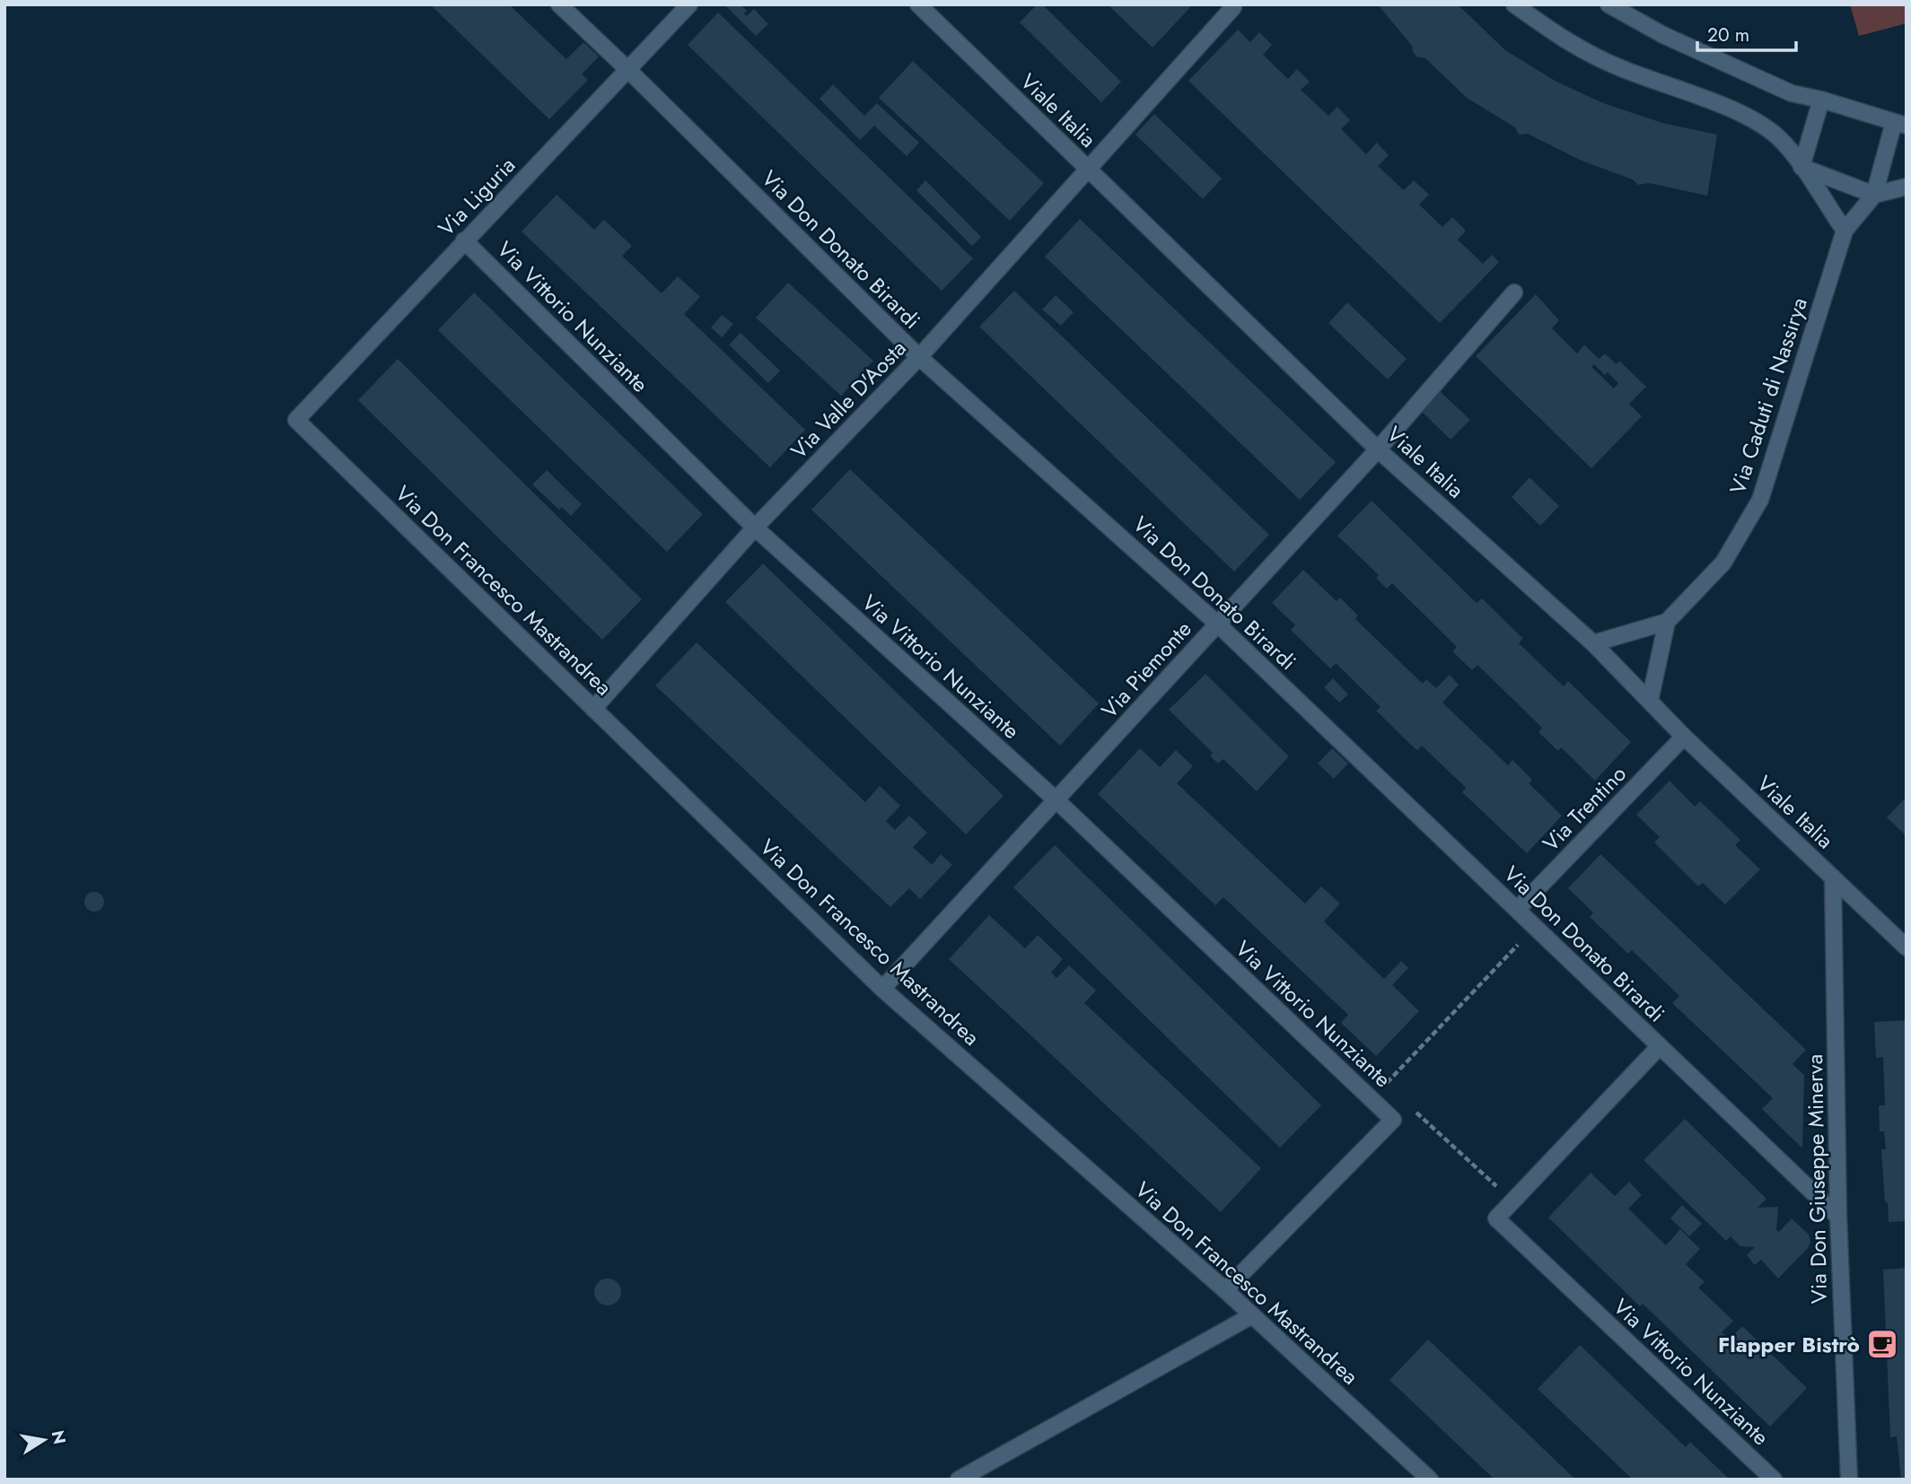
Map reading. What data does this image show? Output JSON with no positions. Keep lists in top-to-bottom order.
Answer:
{
  "streets": {
    "street": [
      "Viale Italia",
      "Via Liguria",
      "Via Don Donato Birardi",
      "Via Vittorio Nunziante",
      "Via Caduti di Nassirya",
      "Via Valle D'Aosta",
      "Via Don Francesco Mastrandrea",
      "Via Piemonte",
      "Via Trentino",
      "Via Don Giuseppe Minerva"
    ]
  },
  "crossings": [
    ["Viale Italia", "Via Valle D'Aosta"],
    ["Viale Italia", "Via Piemonte"],
    ["Viale Italia", "Via Trentino"],
    ["Viale Italia", "Via Don Giuseppe Minerva"],
    ["Via Liguria", "Via Don Donato Birardi"],
    ["Via Liguria", "Via Vittorio Nunziante"],
    ["Via Liguria", "Via Don Francesco Mastrandrea"],
    ["Via Don Donato Birardi", "Via Valle D'Aosta"],
    ["Via Don Donato Birardi", "Via Piemonte"],
    ["Via Don Donato Birardi", "Via Trentino"],
    ["Via Don Donato Birardi", "Via Don Giuseppe Minerva"],
    ["Via Vittorio Nunziante", "Via Valle D'Aosta"],
    ["Via Vittorio Nunziante", "Via Don Francesco Mastrandrea"],
    ["Via Vittorio Nunziante", "Via Piemonte"],
    ["Via Valle D'Aosta", "Via Don Francesco Mastrandrea"],
    ["Via Don Francesco Mastrandrea", "Via Piemonte"]
  ],
  "places": {
    "cafe": ["Flapper Bistrò"]
  },
  "scale_bar": "20 m",
  "north": "right"
}
